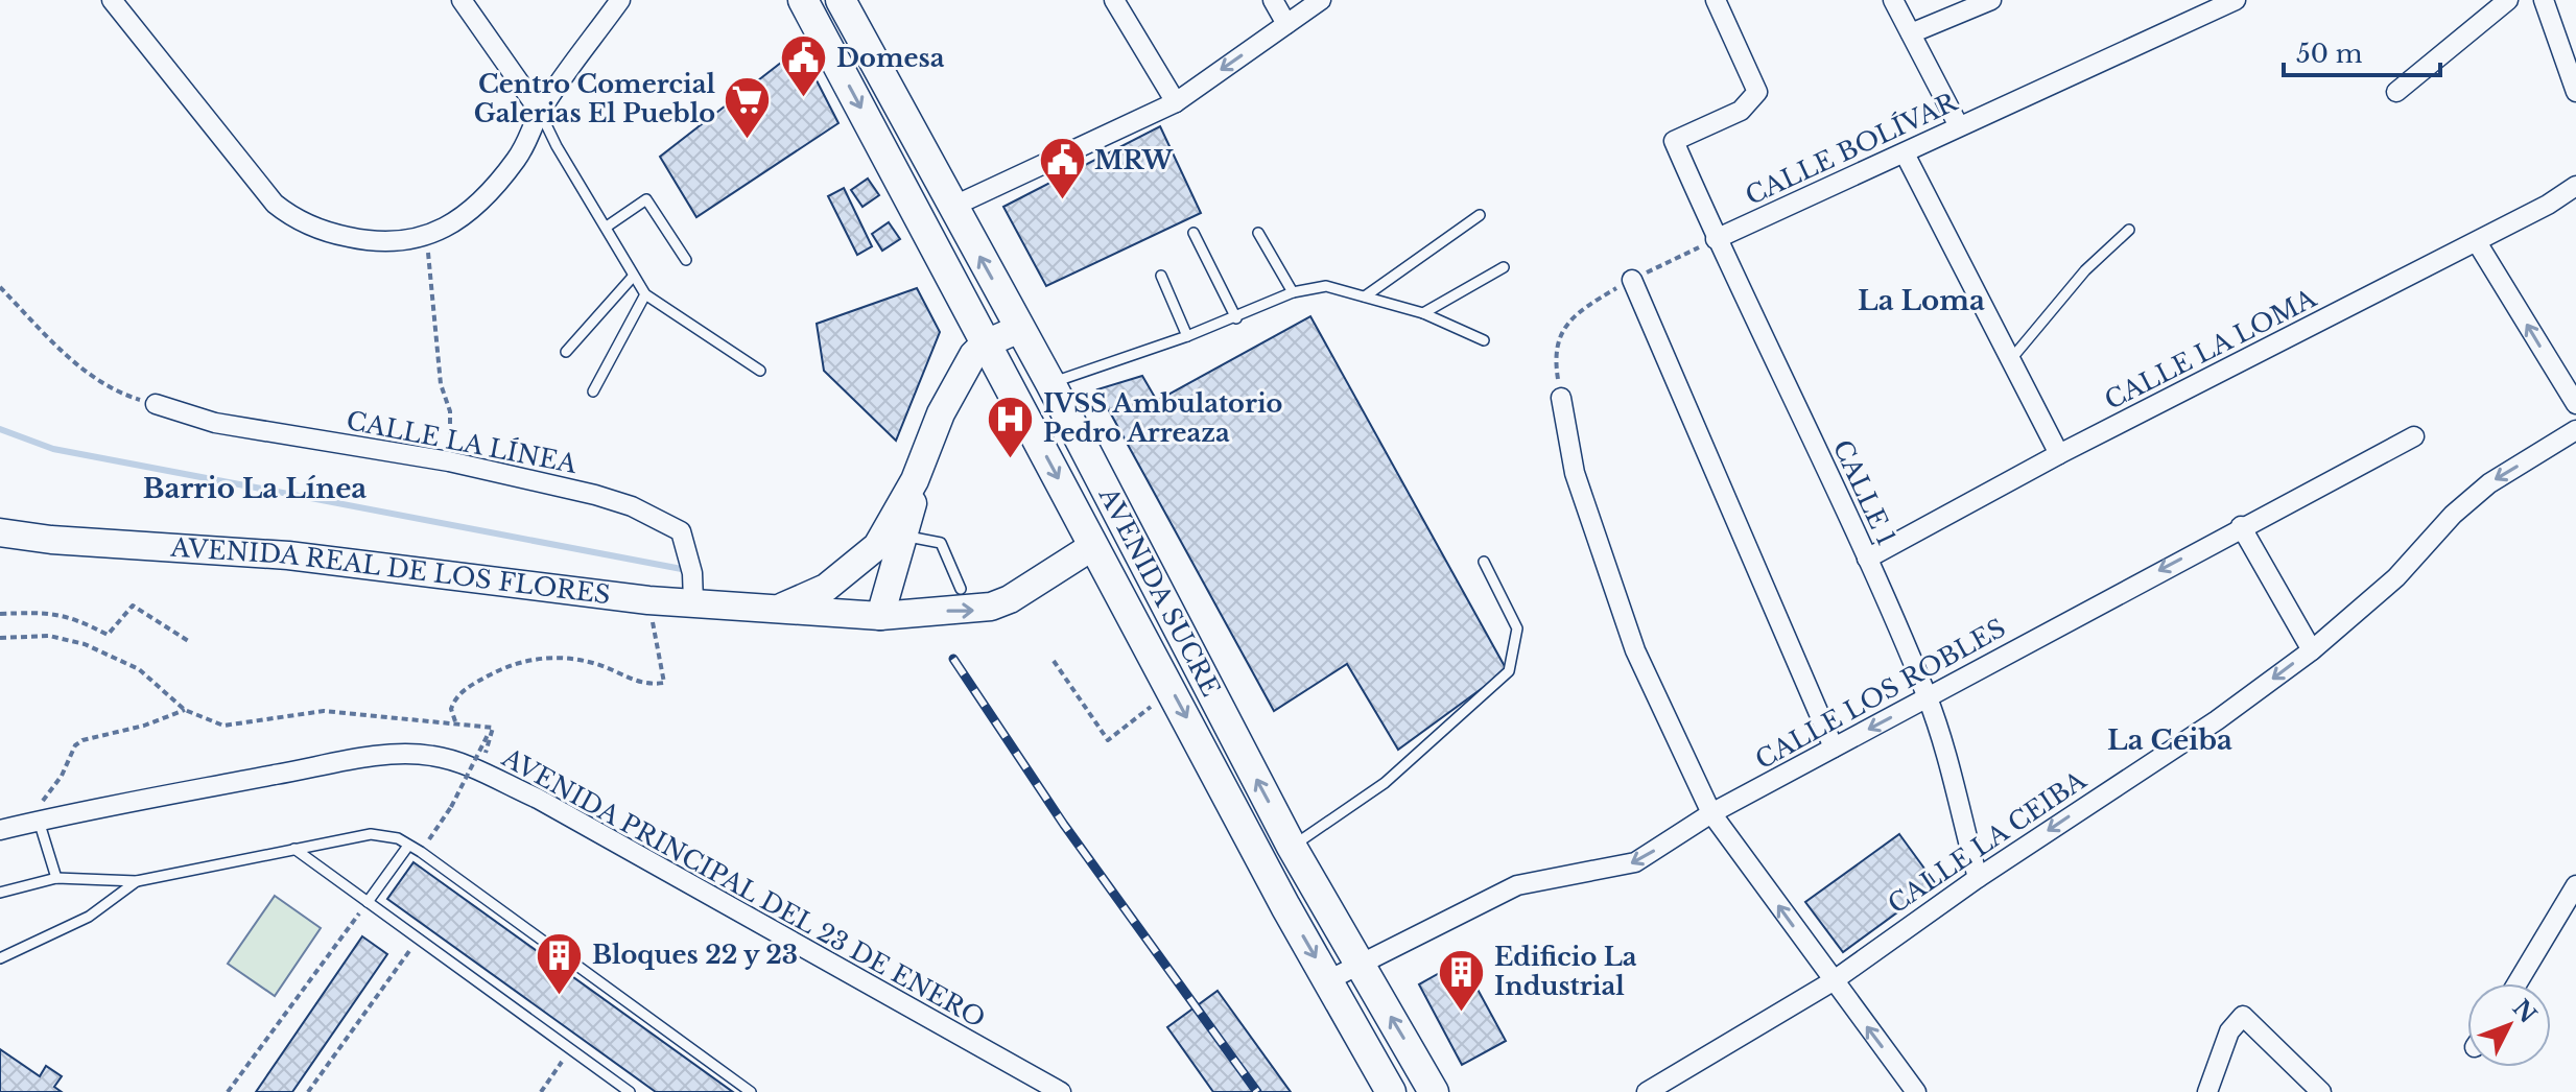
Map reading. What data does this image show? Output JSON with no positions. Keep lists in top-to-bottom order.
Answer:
{
  "streets": {
    "main road": ["AVENIDA SUCRE"],
    "street": [
      "CALLE BOLÍVAR",
      "CALLE LA LOMA",
      "CALLE LA LÍNEA",
      "CALLE 1",
      "AVENIDA REAL DE LOS FLORES",
      "CALLE LOS ROBLES",
      "CALLE LA CEIBA",
      "AVENIDA PRINCIPAL DEL 23 DE ENERO"
    ]
  },
  "crossings": [
    ["CALLE BOLÍVAR", "CALLE 1"],
    ["CALLE LA LOMA", "CALLE 1"],
    ["CALLE LA LÍNEA", "AVENIDA REAL DE LOS FLORES"],
    ["CALLE 1", "CALLE LOS ROBLES"],
    ["CALLE 1", "CALLE LA CEIBA"],
    ["AVENIDA REAL DE LOS FLORES", "AVENIDA SUCRE"],
    ["AVENIDA SUCRE", "CALLE LOS ROBLES"]
  ],
  "one_way": ["CALLE LOS ROBLES", "CALLE LA CEIBA"],
  "districts": ["La Loma", "Barrio La Línea", "La Ceiba"],
  "places": {
    "public building": ["Domesa", "MRW"],
    "supermarket": ["Centro Comercial Galerias El Pueblo"],
    "hospital": ["IVSS Ambulatorio Pedro Arreaza"],
    "building": ["Bloques 22 y 23", "Edificio La Industrial"]
  },
  "scale_bar": "50 m",
  "north": "top right"
}
